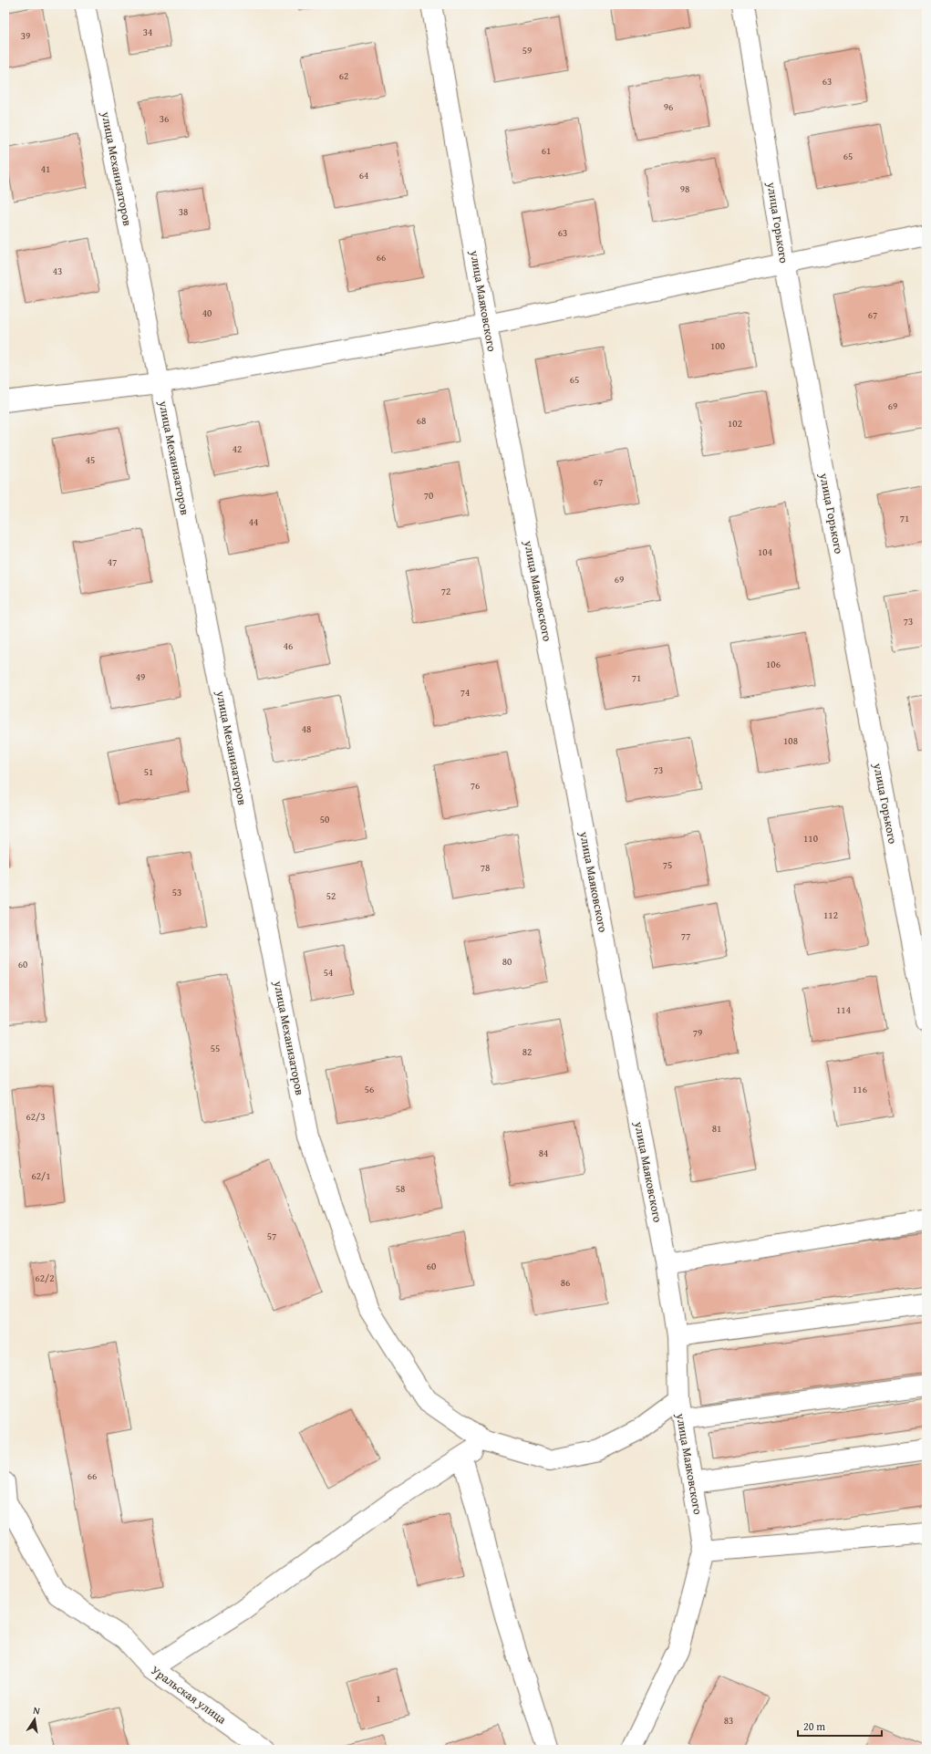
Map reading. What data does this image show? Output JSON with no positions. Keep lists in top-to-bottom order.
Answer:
{
  "streets": {
    "street": [
      "улица Механизаторов",
      "улица Горького",
      "улица Маяковского",
      "Уральская улица"
    ]
  },
  "crossings": [
    ["улица Механизаторов", "улица Маяковского"]
  ],
  "house_numbers": [
    "34",
    "39",
    "59",
    "62",
    "63",
    "96",
    "36",
    "61",
    "65",
    "41",
    "64",
    "98",
    "38",
    "63",
    "66",
    "43",
    "40",
    "67",
    "100",
    "65",
    "69",
    "68",
    "102",
    "42",
    "45",
    "67",
    "70",
    "71",
    "44",
    "104",
    "47",
    "69",
    "72",
    "73",
    "46",
    "106",
    "49",
    "71",
    "74",
    "48",
    "108",
    "73",
    "51",
    "76",
    "50",
    "110",
    "75",
    "78",
    "53",
    "52",
    "112",
    "77",
    "80",
    "60",
    "54",
    "114",
    "79",
    "55",
    "82",
    "56",
    "116",
    "62/3",
    "81",
    "84",
    "62/1",
    "58",
    "57",
    "60",
    "62/2",
    "86",
    "66",
    "1",
    "83"
  ],
  "scale_bar": "20 m",
  "north": "top"
}
